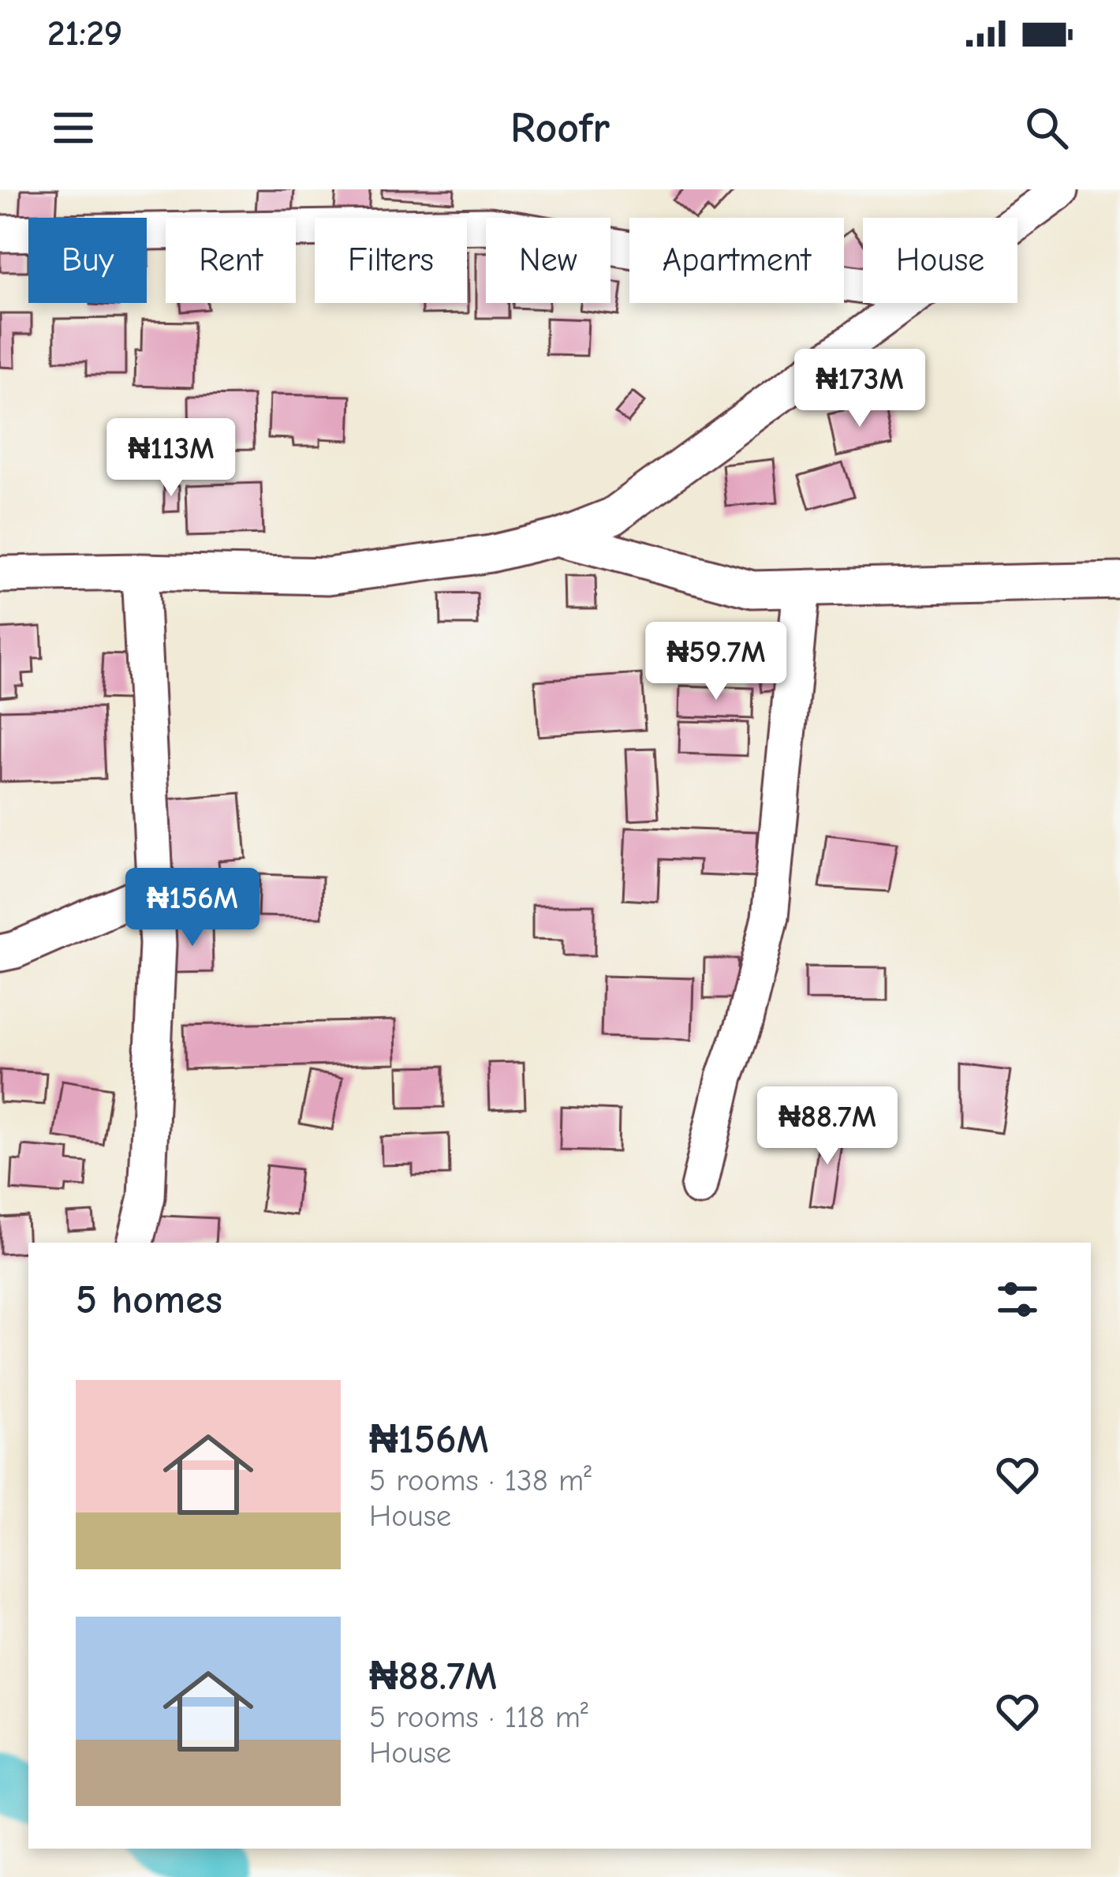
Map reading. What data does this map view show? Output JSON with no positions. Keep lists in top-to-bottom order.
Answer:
{
  "page": {
    "status": "21:29",
    "header": "Roofr",
    "chip": [
      "Buy",
      "Rent",
      "Filters",
      "New",
      "Apartment",
      "House"
    ],
    "price": [
      "₦173M",
      "₦113M",
      "₦59.7M",
      "₦156M",
      "₦88.7M"
    ],
    "heading": "5 homes",
    "list": [
      {
        "name": "₦156M",
        "note": "5 rooms · 138 m² · House"
      },
      {
        "name": "₦88.7M",
        "note": "5 rooms · 118 m² · House"
      }
    ]
  }
}
